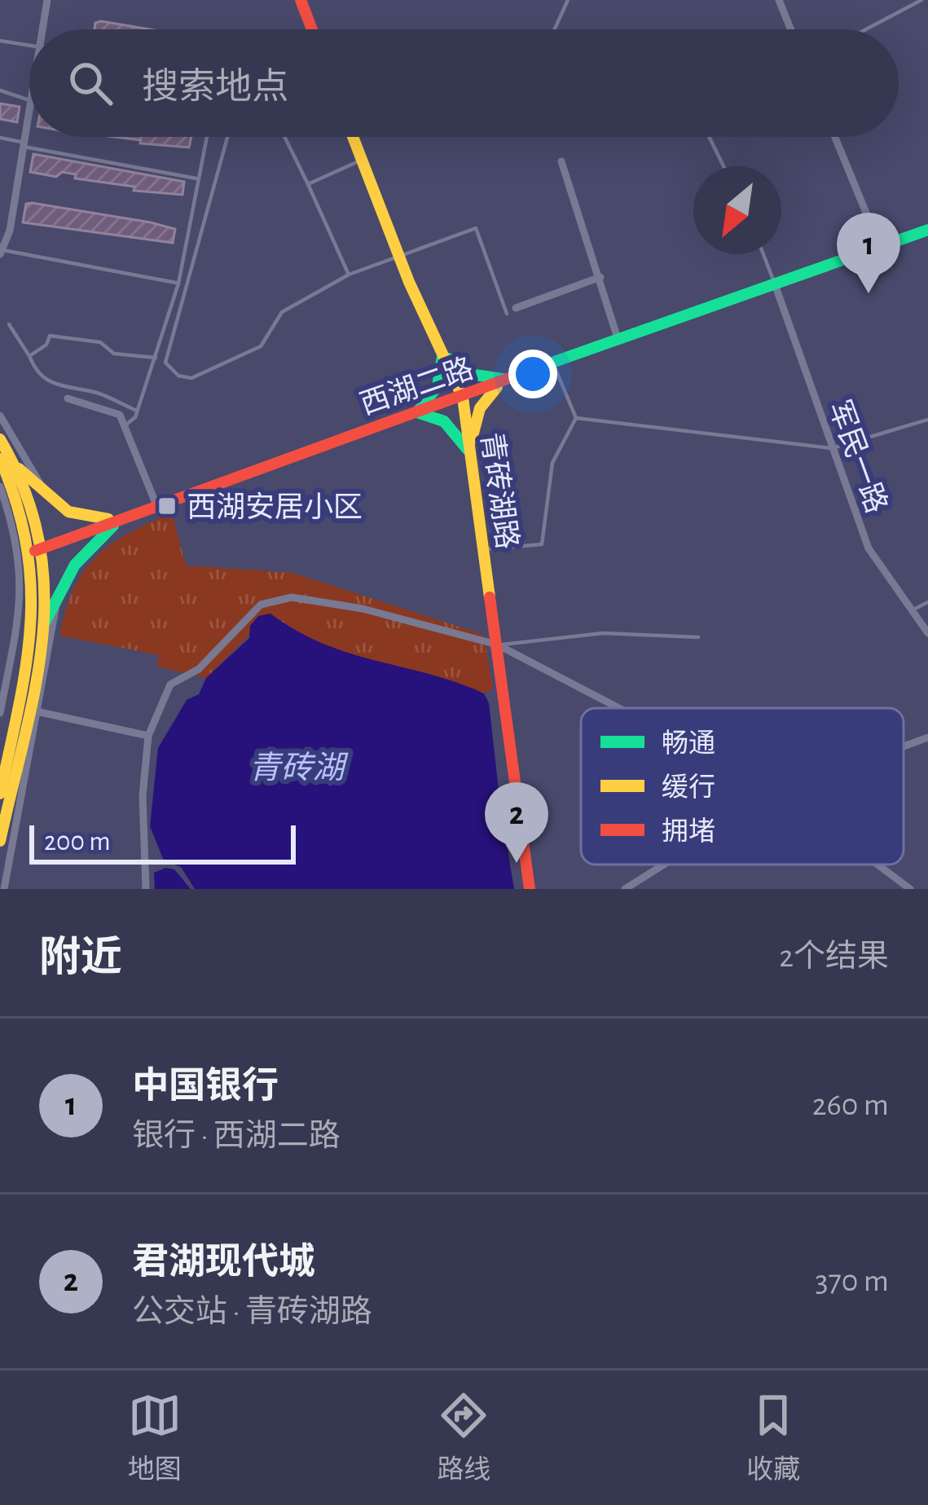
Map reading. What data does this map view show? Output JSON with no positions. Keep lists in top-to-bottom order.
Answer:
{
  "streets": {
    "main road": ["西湖二路", "青砖湖路"],
    "street": ["军民一路"]
  },
  "crossings": [
    ["西湖二路", "军民一路"],
    ["西湖二路", "青砖湖路"]
  ],
  "water": ["青砖湖"],
  "places": {
    "transit": ["西湖安居小区"]
  },
  "legend": ["畅通", "缓行", "拥堵"],
  "scale_bar": "200 m",
  "north": "bottom left",
  "page": {
    "search": "搜索地点",
    "pins": ["1", "2"],
    "scale": "200 m",
    "heading": ["附近", "2个结果"],
    "list": [
      {
        "mark": "1",
        "name": "中国银行",
        "note": "银行 · 西湖二路",
        "value": "260 m"
      },
      {
        "mark": "2",
        "name": "君湖现代城",
        "note": "公交站 · 青砖湖路",
        "value": "370 m"
      }
    ],
    "nav": ["地图", "路线", "收藏"]
  }
}
